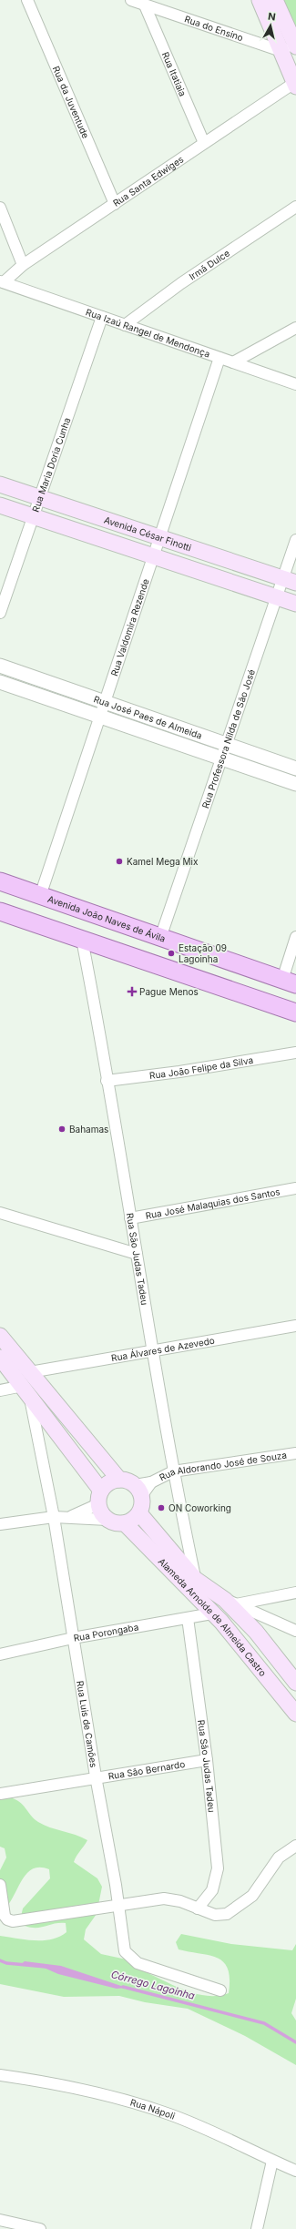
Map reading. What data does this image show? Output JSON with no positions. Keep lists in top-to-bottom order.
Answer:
{
  "streets": {
    "main road": ["Avenida César Finotti", "Avenida João Naves de Ávila", "Alameda Arnolde de Almeida Castro"],
    "street": [
      "Rua do Ensino",
      "Rua Itatiaia",
      "Rua da Juventude",
      "Rua Santa Edwiges",
      "Irmã Dulce",
      "Rua Izaú Rangel de Mendonça",
      "Rua Maria Doria Cunha",
      "Rua Valdomira Rezende",
      "Rua José Paes de Almeida",
      "Rua Professora Nilda de São José",
      "Rua João Felipe da Silva",
      "Rua José Malaquias dos Santos",
      "Rua São Judas Tadeu",
      "Rua Álvares de Azevedo",
      "Rua Aldorando José de Souza",
      "Rua Porongaba",
      "Rua Luis de Camões",
      "Rua São Bernardo",
      "Rua Nápoli"
    ]
  },
  "crossings": [
    ["Rua do Ensino", "Rua Itatiaia"],
    ["Rua Itatiaia", "Rua Santa Edwiges"],
    ["Rua da Juventude", "Rua Santa Edwiges"],
    ["Rua Santa Edwiges", "Rua Izaú Rangel de Mendonça"],
    ["Irmã Dulce", "Rua Izaú Rangel de Mendonça"],
    ["Rua Izaú Rangel de Mendonça", "Rua Maria Doria Cunha"],
    ["Rua Izaú Rangel de Mendonça", "Rua Valdomira Rezende"],
    ["Rua Maria Doria Cunha", "Avenida César Finotti"],
    ["Avenida César Finotti", "Rua Valdomira Rezende"],
    ["Avenida César Finotti", "Rua Professora Nilda de São José"],
    ["Rua Valdomira Rezende", "Rua José Paes de Almeida"],
    ["Rua Valdomira Rezende", "Avenida João Naves de Ávila"],
    ["Rua José Paes de Almeida", "Rua Professora Nilda de São José"],
    ["Rua Professora Nilda de São José", "Avenida João Naves de Ávila"],
    ["Rua João Felipe da Silva", "Rua São Judas Tadeu"],
    ["Rua José Malaquias dos Santos", "Rua São Judas Tadeu"],
    ["Rua São Judas Tadeu", "Rua Álvares de Azevedo"],
    ["Rua São Judas Tadeu", "Rua Aldorando José de Souza"],
    ["Rua São Judas Tadeu", "Alameda Arnolde de Almeida Castro"],
    ["Rua São Judas Tadeu", "Rua Porongaba"],
    ["Rua São Judas Tadeu", "Rua São Bernardo"],
    ["Rua Álvares de Azevedo", "Rua Luis de Camões"],
    ["Rua Aldorando José de Souza", "Alameda Arnolde de Almeida Castro"],
    ["Alameda Arnolde de Almeida Castro", "Rua Porongaba"],
    ["Rua Porongaba", "Rua Luis de Camões"],
    ["Rua Luis de Camões", "Rua São Bernardo"]
  ],
  "water": ["Córrego Lagoinha"],
  "places": {
    "other": [
      "Kamel Mega Mix",
      "Estação 09 Lagoinha",
      "Bahamas",
      "ON Coworking"
    ],
    "health": ["Pague Menos"]
  },
  "north": "top"
}
